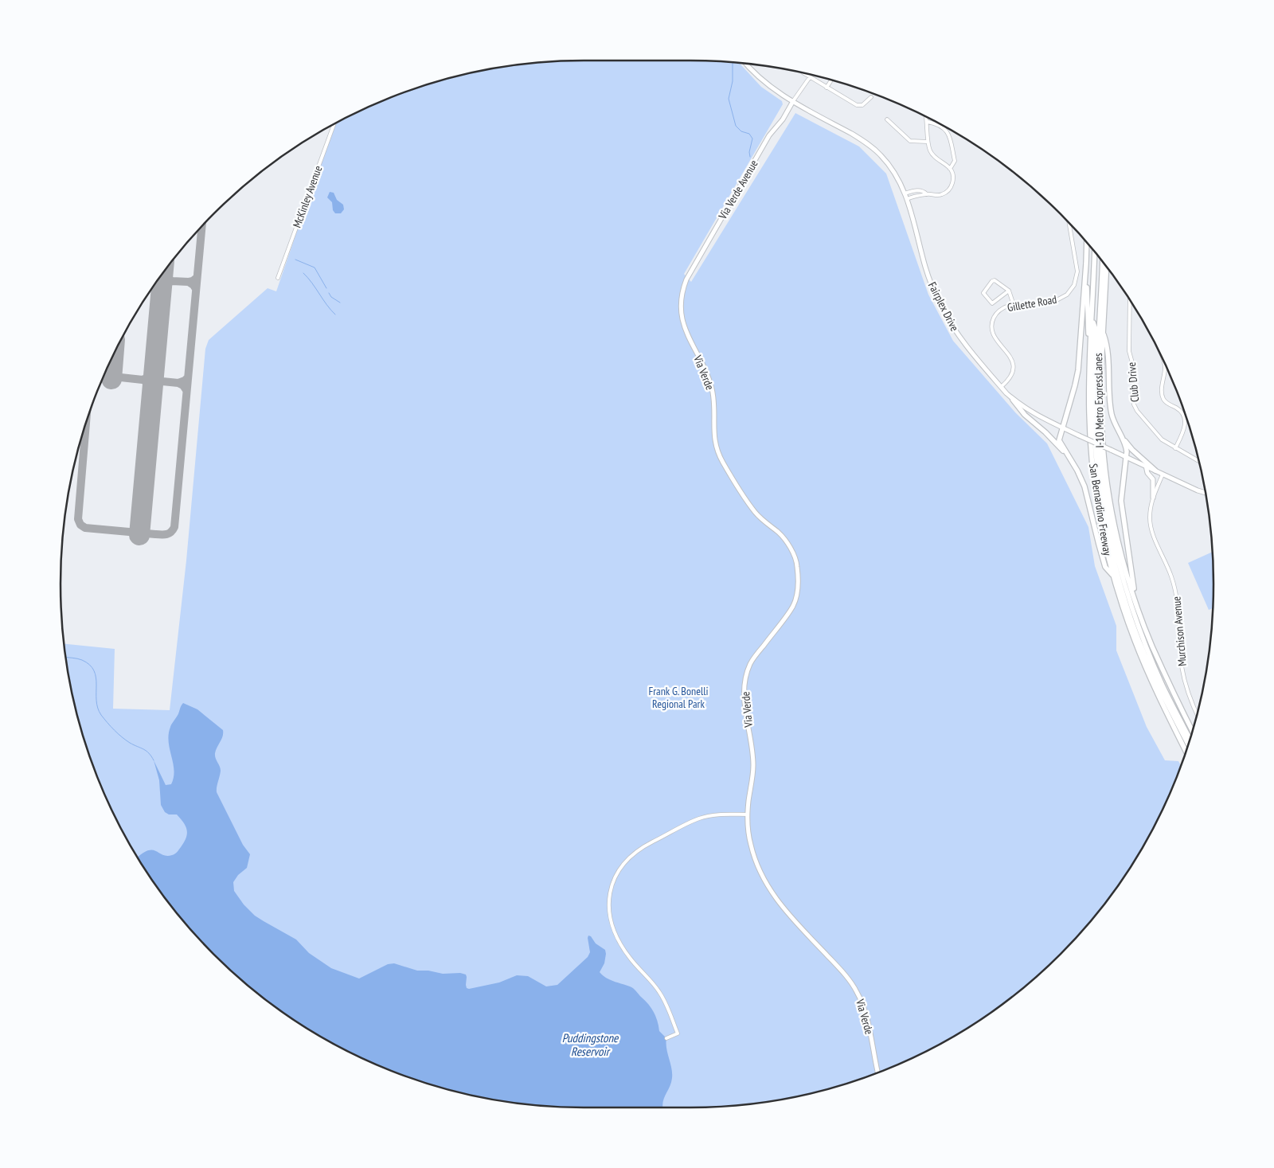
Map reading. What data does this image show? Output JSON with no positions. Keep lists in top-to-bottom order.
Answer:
{
  "streets": {
    "highway": ["I-10 Metro ExpressLanes", "San Bernardino Freeway"],
    "main road": ["Via Verde Avenue", "Fairplex Drive", "Via Verde"],
    "street": [
      "McKinley Avenue",
      "Gillette Road",
      "Club Drive",
      "Murchison Avenue"
    ]
  },
  "crossings": [
    ["Via Verde Avenue", "Fairplex Drive"],
    ["Via Verde Avenue", "Via Verde"],
    ["Gillette Road", "Fairplex Drive"],
    ["Fairplex Drive", "Murchison Avenue"],
    ["I-10 Metro ExpressLanes", "San Bernardino Freeway"]
  ],
  "water": ["Puddingstone Reservoir"],
  "parks": ["Frank G. Bonelli Regional Park"]
}
